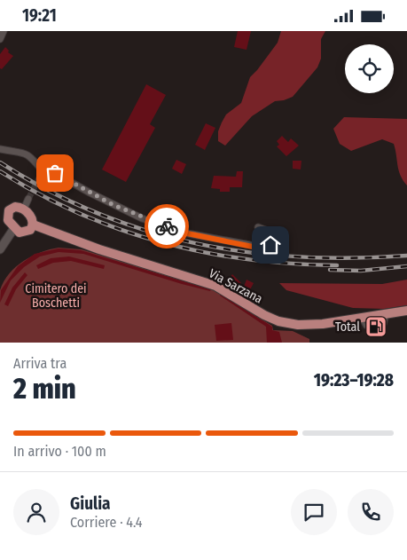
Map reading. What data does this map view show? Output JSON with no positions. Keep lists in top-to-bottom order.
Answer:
{
  "streets": {
    "main road": ["Via Sarzana"]
  },
  "parks": ["Cimitero dei Boschetti"],
  "places": {
    "fuel station": ["Total"]
  },
  "page": {
    "status": "19:21",
    "heading": ["2 min", "Arriva tra", "19:23–19:28"],
    "panel": ["Giulia", "Corriere · 4.4"],
    "bar": "In arrivo · 100 m"
  }
}
